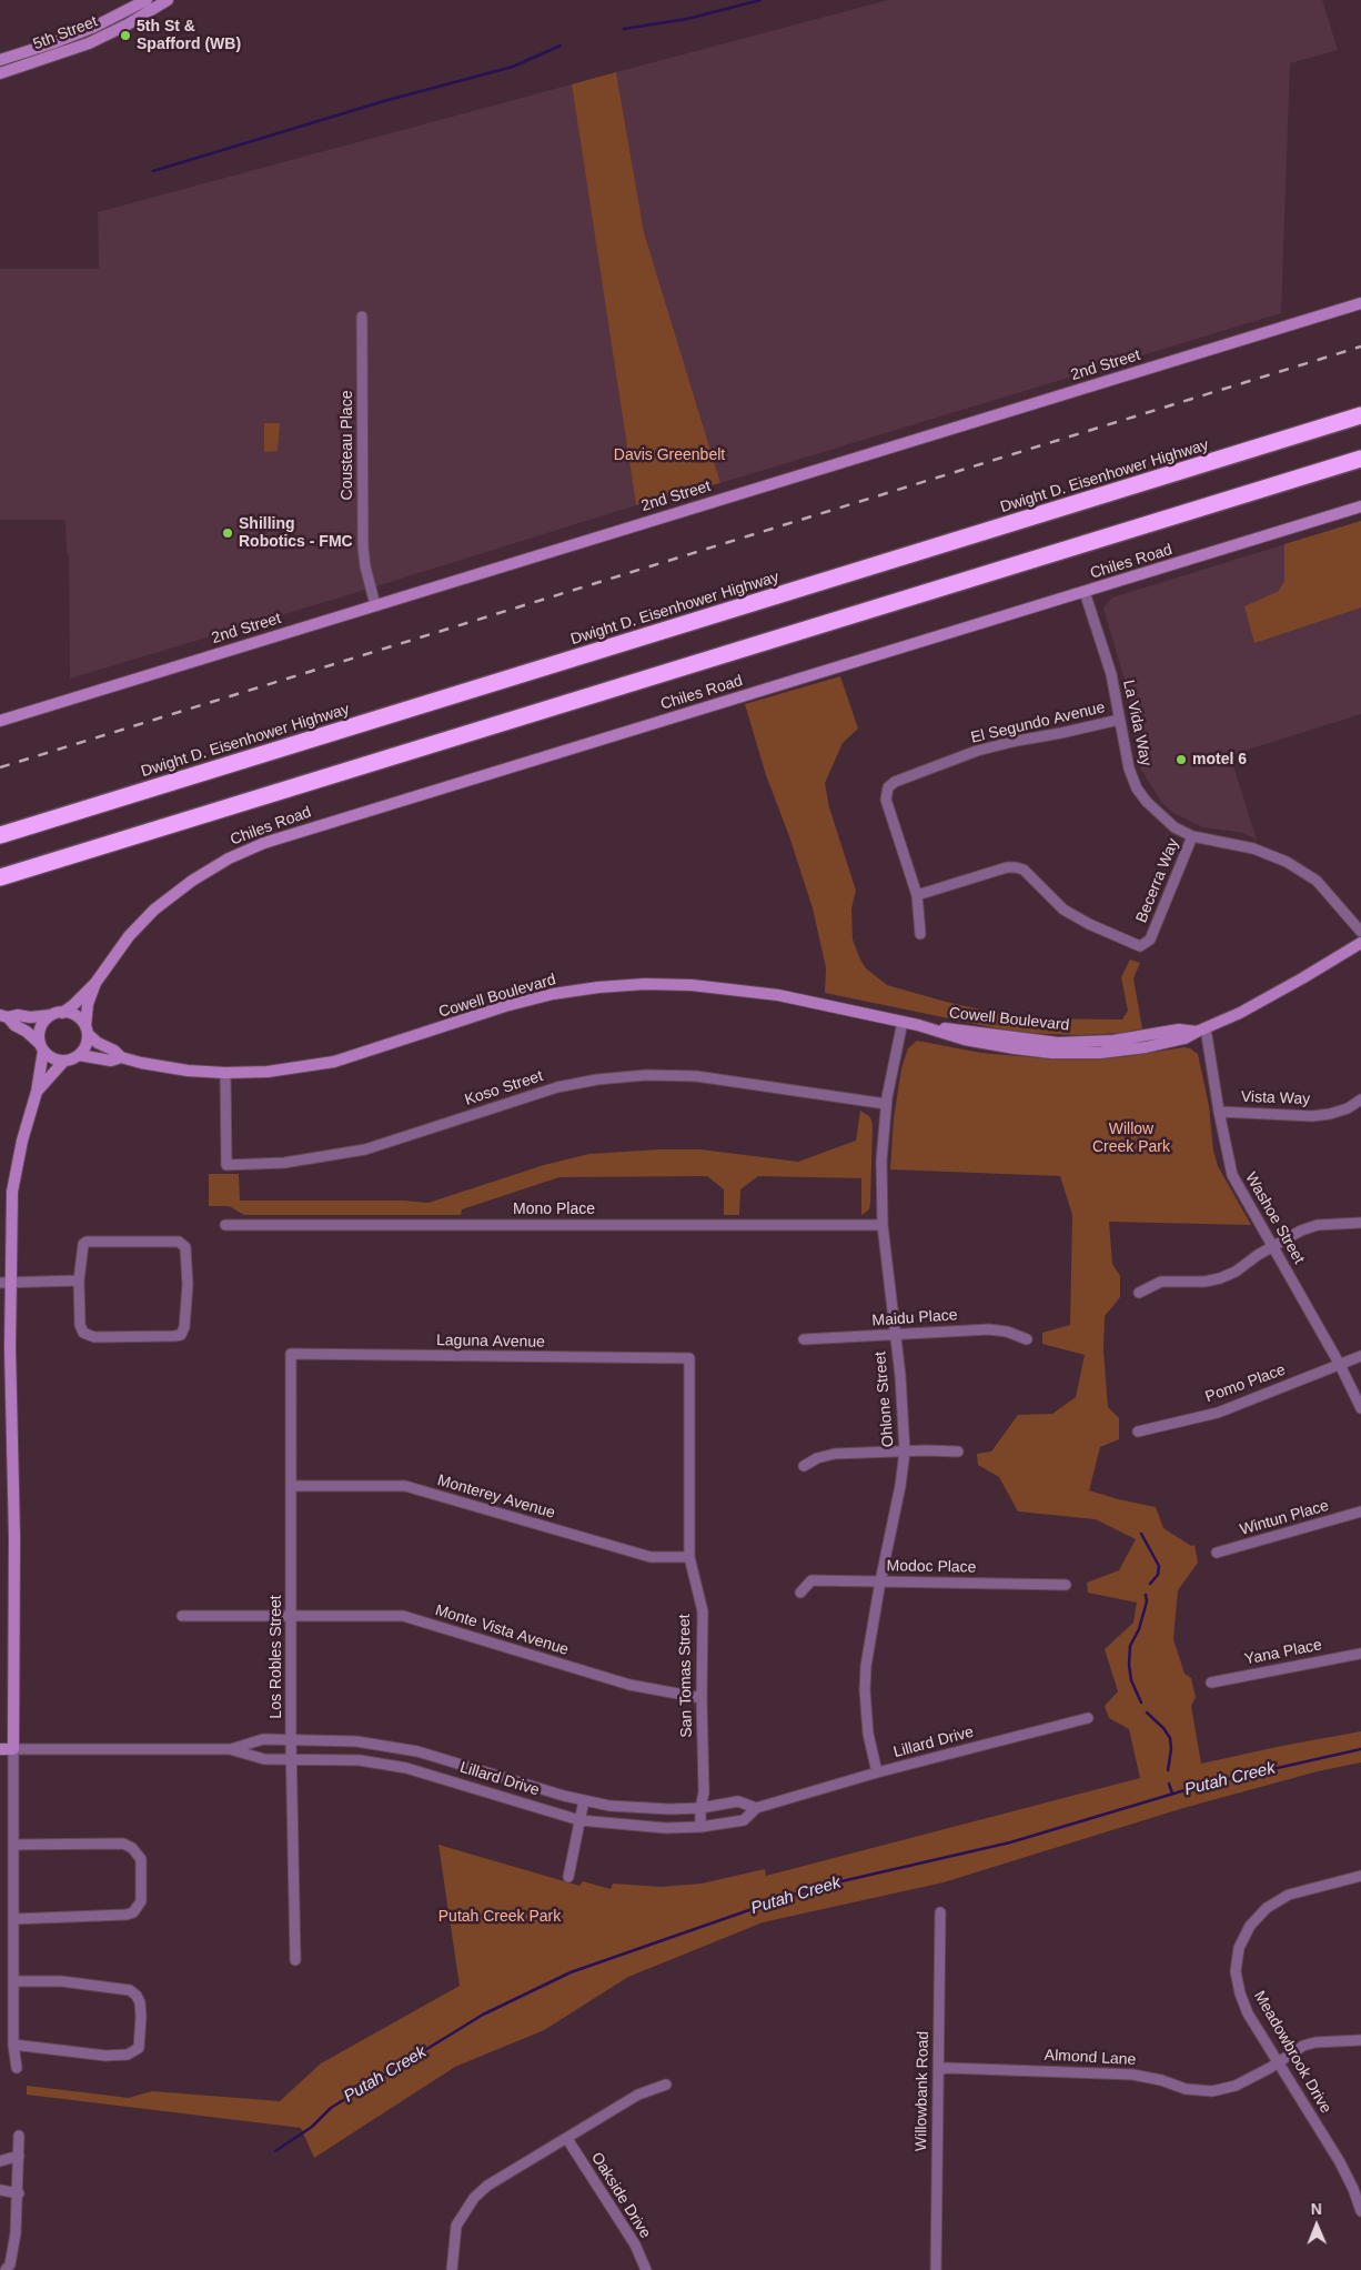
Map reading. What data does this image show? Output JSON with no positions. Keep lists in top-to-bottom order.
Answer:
{
  "streets": {
    "highway": ["Dwight D. Eisenhower Highway"],
    "street": [
      "5th Street",
      "2nd Street",
      "Cousteau Place",
      "Chiles Road",
      "El Segundo Avenue",
      "La Vida Way",
      "Becerra Way",
      "Cowell Boulevard",
      "Koso Street",
      "Vista Way",
      "Mono Place",
      "Washoe Street",
      "Maidu Place",
      "Laguna Avenue",
      "Pomo Place",
      "Ohlone Street",
      "Monterey Avenue",
      "Wintun Place",
      "Modoc Place",
      "Monte Vista Avenue",
      "Yana Place",
      "Los Robles Street",
      "San Tomas Street",
      "Lillard Drive",
      "Meadowbrook Drive",
      "Almond Lane",
      "Willowbank Road",
      "Oakside Drive"
    ]
  },
  "crossings": [
    ["2nd Street", "Cousteau Place"],
    ["Chiles Road", "La Vida Way"],
    ["El Segundo Avenue", "La Vida Way"],
    ["El Segundo Avenue", "Becerra Way"],
    ["La Vida Way", "Becerra Way"],
    ["Cowell Boulevard", "Koso Street"],
    ["Cowell Boulevard", "Washoe Street"],
    ["Cowell Boulevard", "Ohlone Street"],
    ["Koso Street", "Ohlone Street"],
    ["Vista Way", "Washoe Street"],
    ["Mono Place", "Ohlone Street"],
    ["Washoe Street", "Pomo Place"],
    ["Maidu Place", "Ohlone Street"],
    ["Laguna Avenue", "Los Robles Street"],
    ["Laguna Avenue", "San Tomas Street"],
    ["Ohlone Street", "Modoc Place"],
    ["Ohlone Street", "Lillard Drive"],
    ["Monterey Avenue", "Los Robles Street"],
    ["Monterey Avenue", "San Tomas Street"],
    ["Monte Vista Avenue", "Los Robles Street"],
    ["Monte Vista Avenue", "San Tomas Street"],
    ["Los Robles Street", "Lillard Drive"],
    ["San Tomas Street", "Lillard Drive"],
    ["Meadowbrook Drive", "Almond Lane"],
    ["Almond Lane", "Willowbank Road"]
  ],
  "water": ["Putah Creek"],
  "parks": ["Davis Greenbelt", "Willow Creek Park", "Putah Creek Park"],
  "places": ["5th St & Spafford (WB)", "Shilling Robotics - FMC", "motel 6"],
  "north": "top"
}
